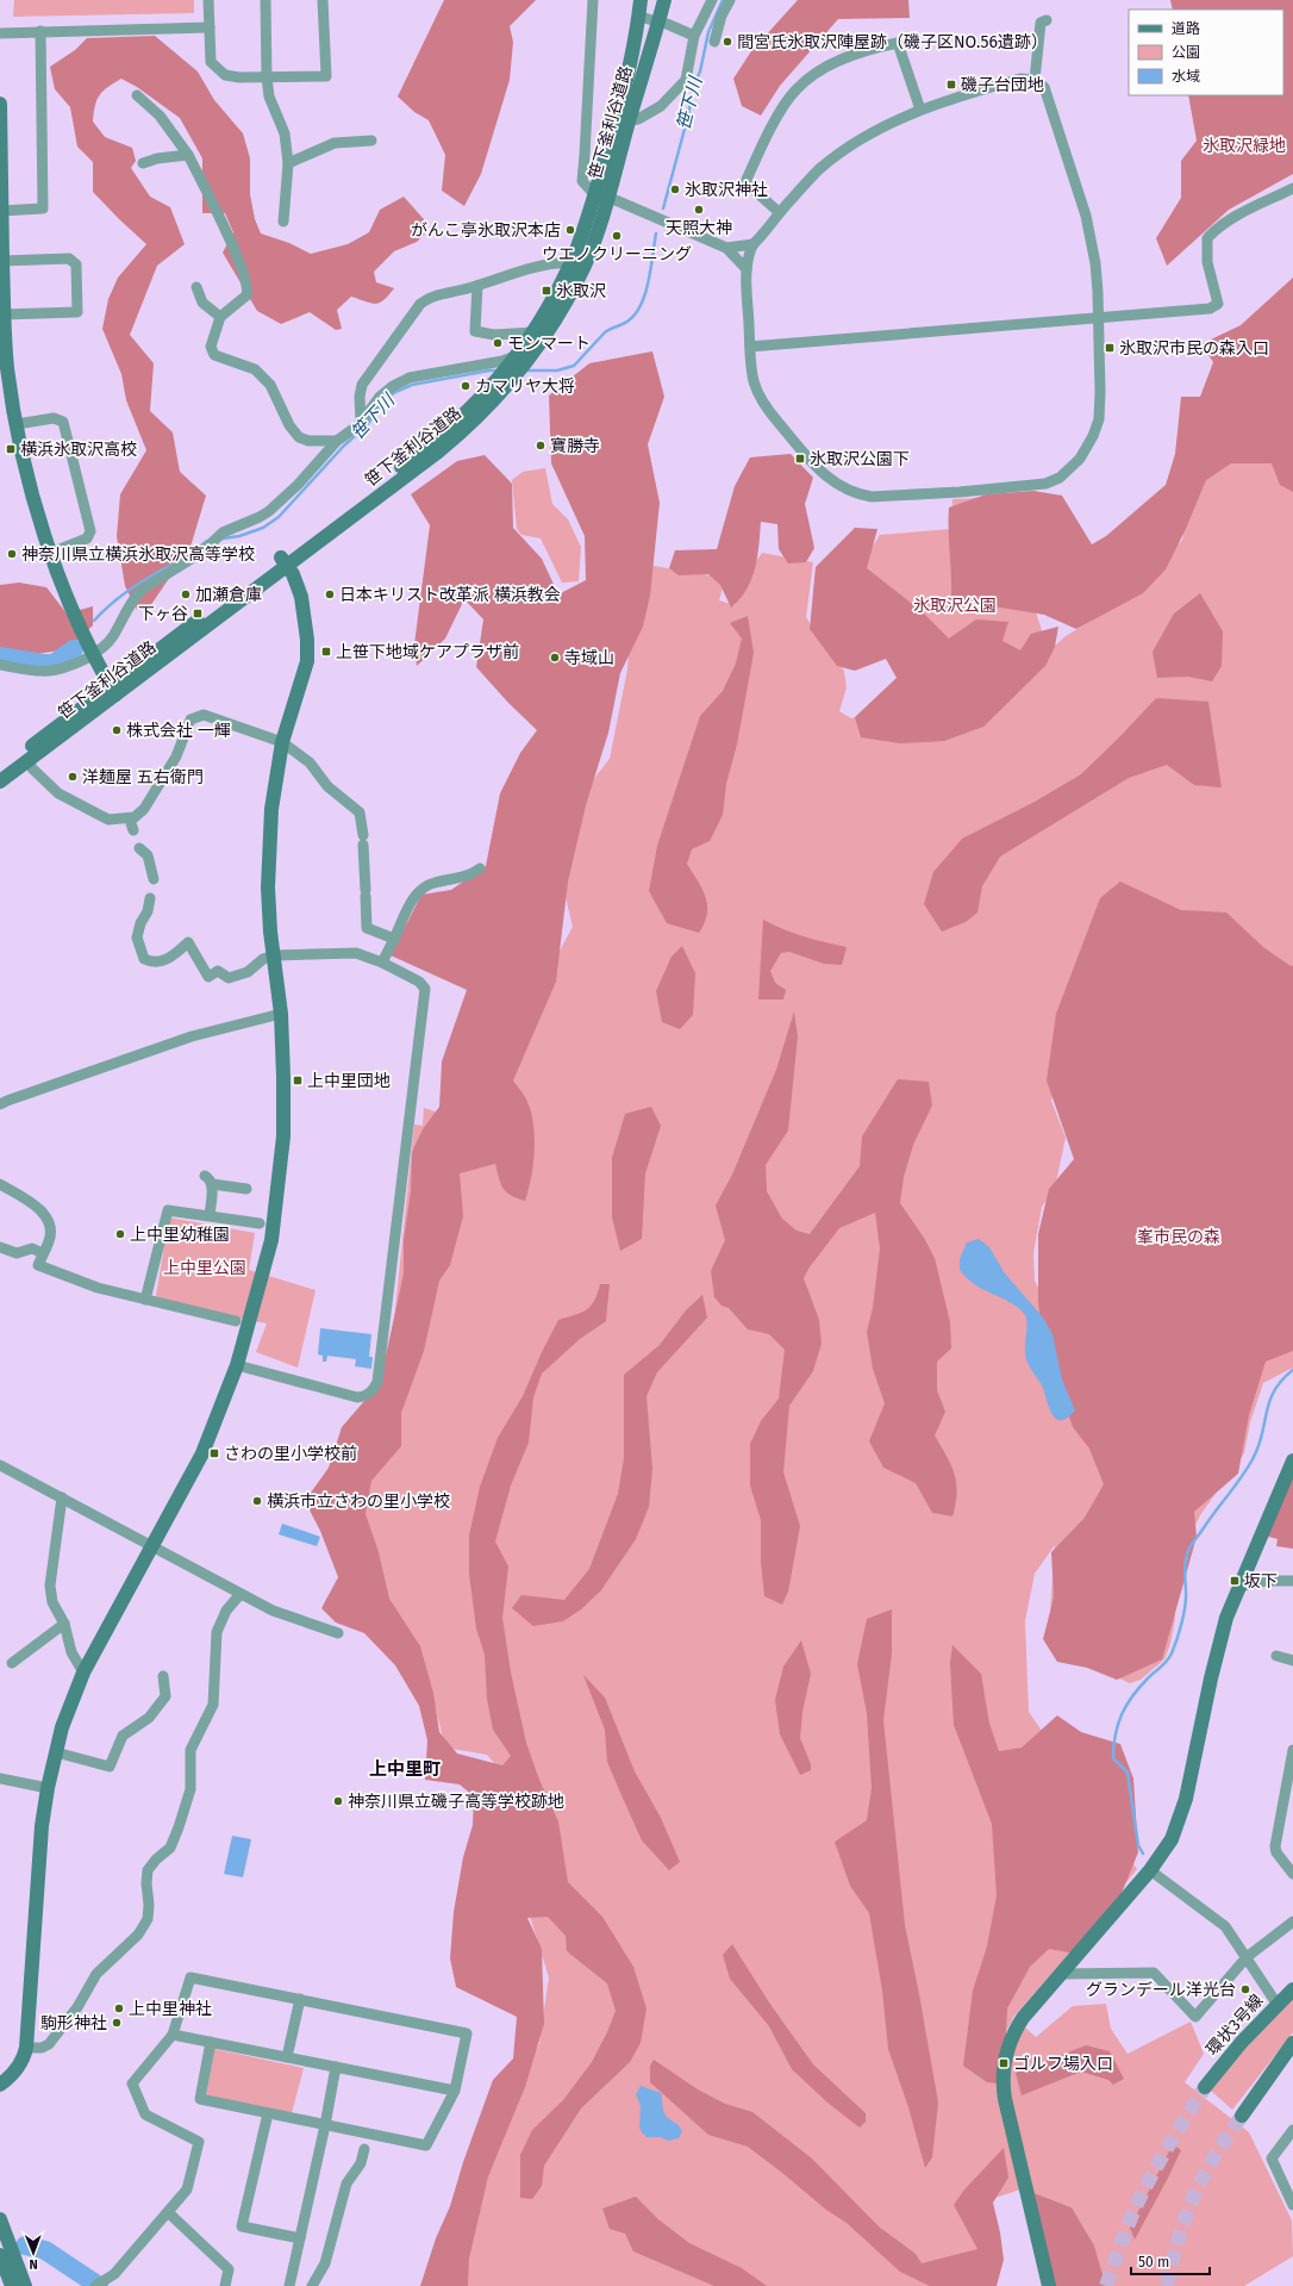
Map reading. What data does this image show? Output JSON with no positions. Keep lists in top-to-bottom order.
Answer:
{
  "streets": {
    "street": ["笹下釜利谷道路", "環状3号線"]
  },
  "districts": ["上中里町"],
  "water": ["笹下川"],
  "parks": [
    "氷取沢緑地",
    "氷取沢公園",
    "峯市民の森",
    "上中里公園"
  ],
  "places": {
    "other": [
      "間宮氏氷取沢陣屋跡（磯子区NO.56遺跡）",
      "氷取沢神社",
      "天照大神",
      "がんこ亭氷取沢本店",
      "ウエノクリーニング",
      "モンマート",
      "カマリヤ大将",
      "寶勝寺",
      "神奈川県立横浜氷取沢高等学校",
      "加瀬倉庫",
      "日本キリスト改革派 横浜教会",
      "寺域山",
      "株式会社 一輝",
      "洋麺屋 五右衛門",
      "上中里幼稚園",
      "横浜市立さわの里小学校",
      "神奈川県立磯子高等学校跡地",
      "グランデール洋光台",
      "上中里神社",
      "駒形神社"
    ],
    "transit": [
      "磯子台団地",
      "氷取沢",
      "氷取沢市民の森入口",
      "横浜氷取沢高校",
      "氷取沢公園下",
      "下ヶ谷",
      "上笹下地域ケアプラザ前",
      "上中里団地",
      "さわの里小学校前",
      "坂下",
      "ゴルフ場入口"
    ]
  },
  "legend": ["道路", "公園", "水域"],
  "scale_bar": "50 m",
  "north": "bottom"
}
